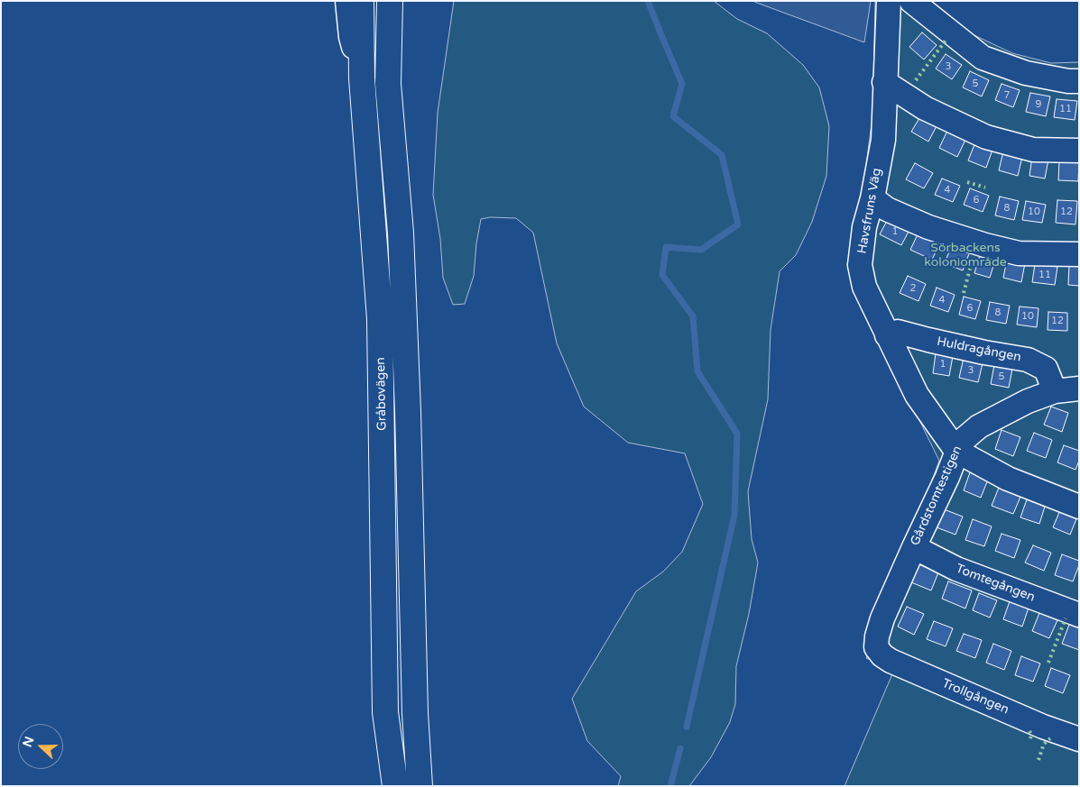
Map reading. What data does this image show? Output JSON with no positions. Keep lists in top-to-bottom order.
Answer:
{
  "streets": {
    "main road": ["Gråbovägen"],
    "street": [
      "Havsfruns Väg",
      "Huldragången",
      "Gårdstomtestigen",
      "Tomtegången",
      "Trollgången"
    ]
  },
  "crossings": [
    ["Havsfruns Väg", "Huldragången"],
    ["Havsfruns Väg", "Gårdstomtestigen"],
    ["Huldragången", "Gårdstomtestigen"],
    ["Gårdstomtestigen", "Tomtegången"],
    ["Gårdstomtestigen", "Trollgången"]
  ],
  "parks": ["Sörbackens koloniområde"],
  "house_numbers": [
    "3",
    "5",
    "7",
    "9",
    "11",
    "4",
    "6",
    "8",
    "10",
    "12",
    "1",
    "11",
    "2",
    "4",
    "6",
    "8",
    "10",
    "12",
    "1",
    "3",
    "5"
  ],
  "north": "left"
}
